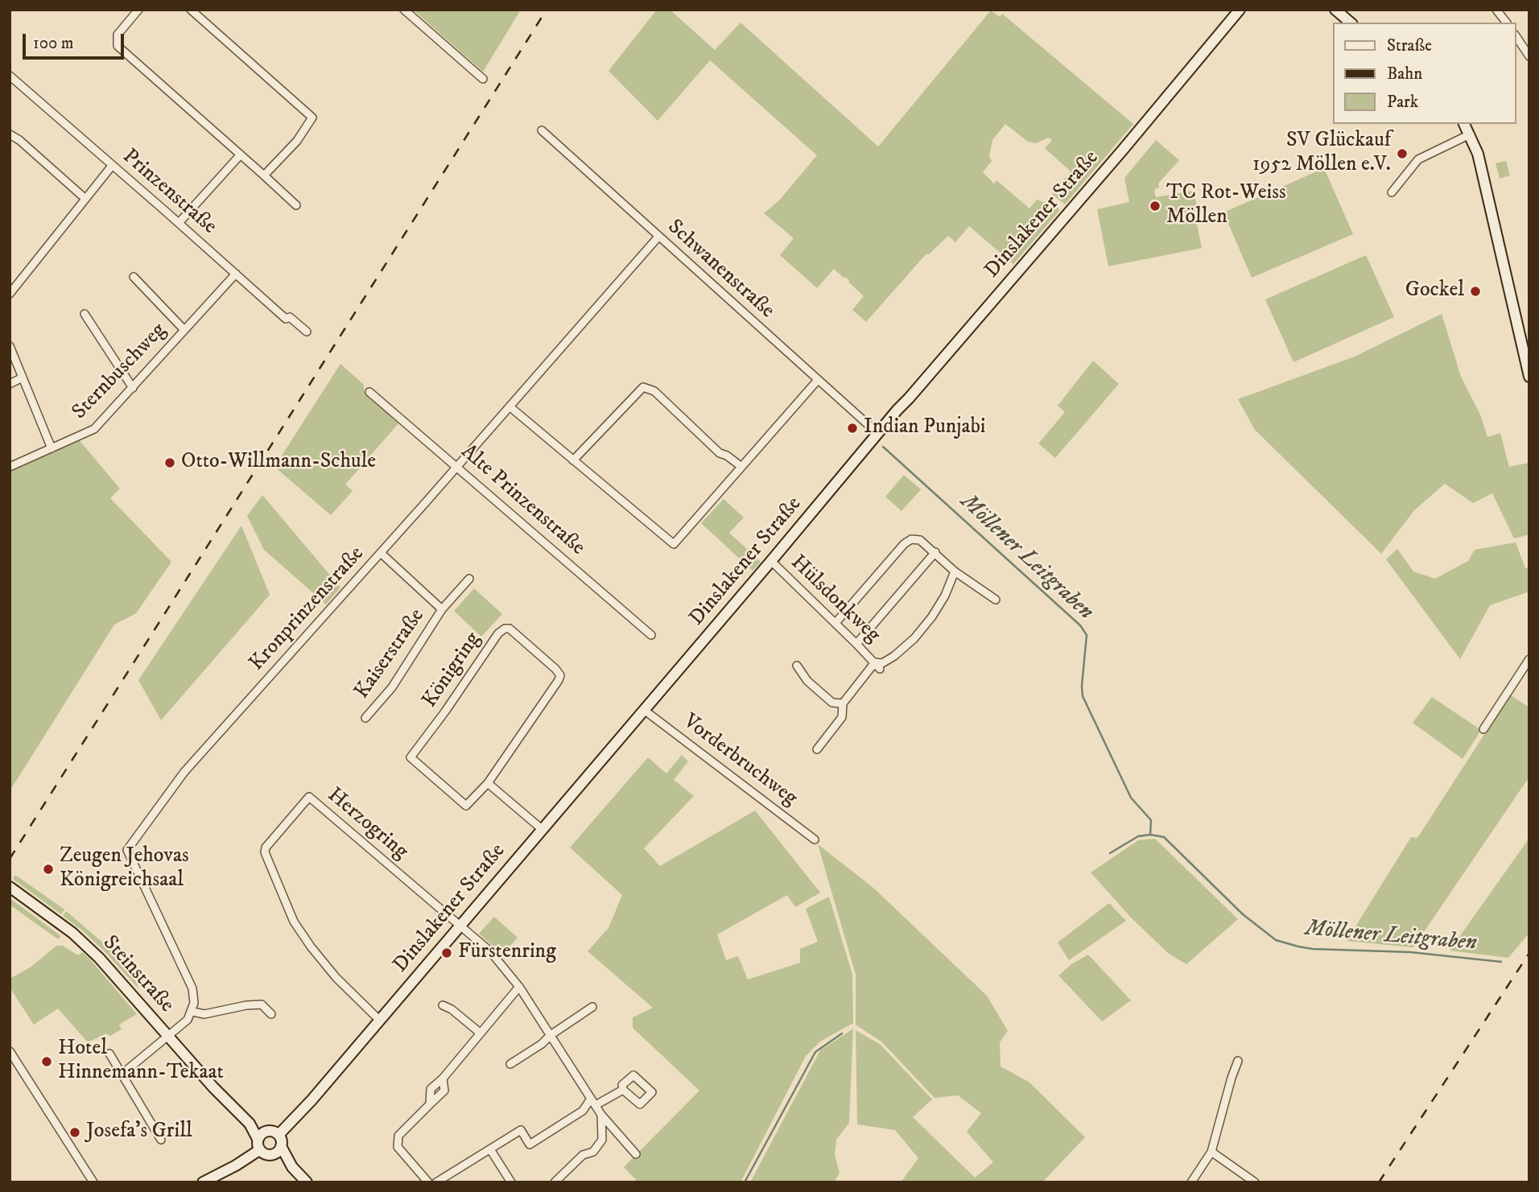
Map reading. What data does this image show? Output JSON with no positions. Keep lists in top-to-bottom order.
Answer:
{
  "streets": {
    "main road": ["Dinslakener Straße", "Steinstraße"],
    "street": [
      "Prinzenstraße",
      "Schwanenstraße",
      "Sternbuschweg",
      "Alte Prinzenstraße",
      "Hülsdonkweg",
      "Kronprinzenstraße",
      "Kaiserstraße",
      "Königring",
      "Vorderbruchweg",
      "Herzogring"
    ]
  },
  "crossings": [
    ["Prinzenstraße", "Sternbuschweg"],
    ["Dinslakener Straße", "Schwanenstraße"],
    ["Dinslakener Straße", "Hülsdonkweg"],
    ["Dinslakener Straße", "Vorderbruchweg"],
    ["Dinslakener Straße", "Herzogring"],
    ["Dinslakener Straße", "Steinstraße"],
    ["Schwanenstraße", "Kronprinzenstraße"],
    ["Alte Prinzenstraße", "Kronprinzenstraße"],
    ["Kronprinzenstraße", "Kaiserstraße"]
  ],
  "water": ["Möllener Leitgraben"],
  "places": [
    "SV Glückauf 1952 Möllen e.V.",
    "TC Rot-Weiss Möllen",
    "Gockel",
    "Indian Punjabi",
    "Otto-Willmann-Schule",
    "Zeugen Jehovas Königreichsaal",
    "Fürstenring",
    "Hotel Hinnemann-Tekaat",
    "Josefa's Grill"
  ],
  "legend": ["Straße", "Bahn", "Park"],
  "scale_bar": "100 m"
}
